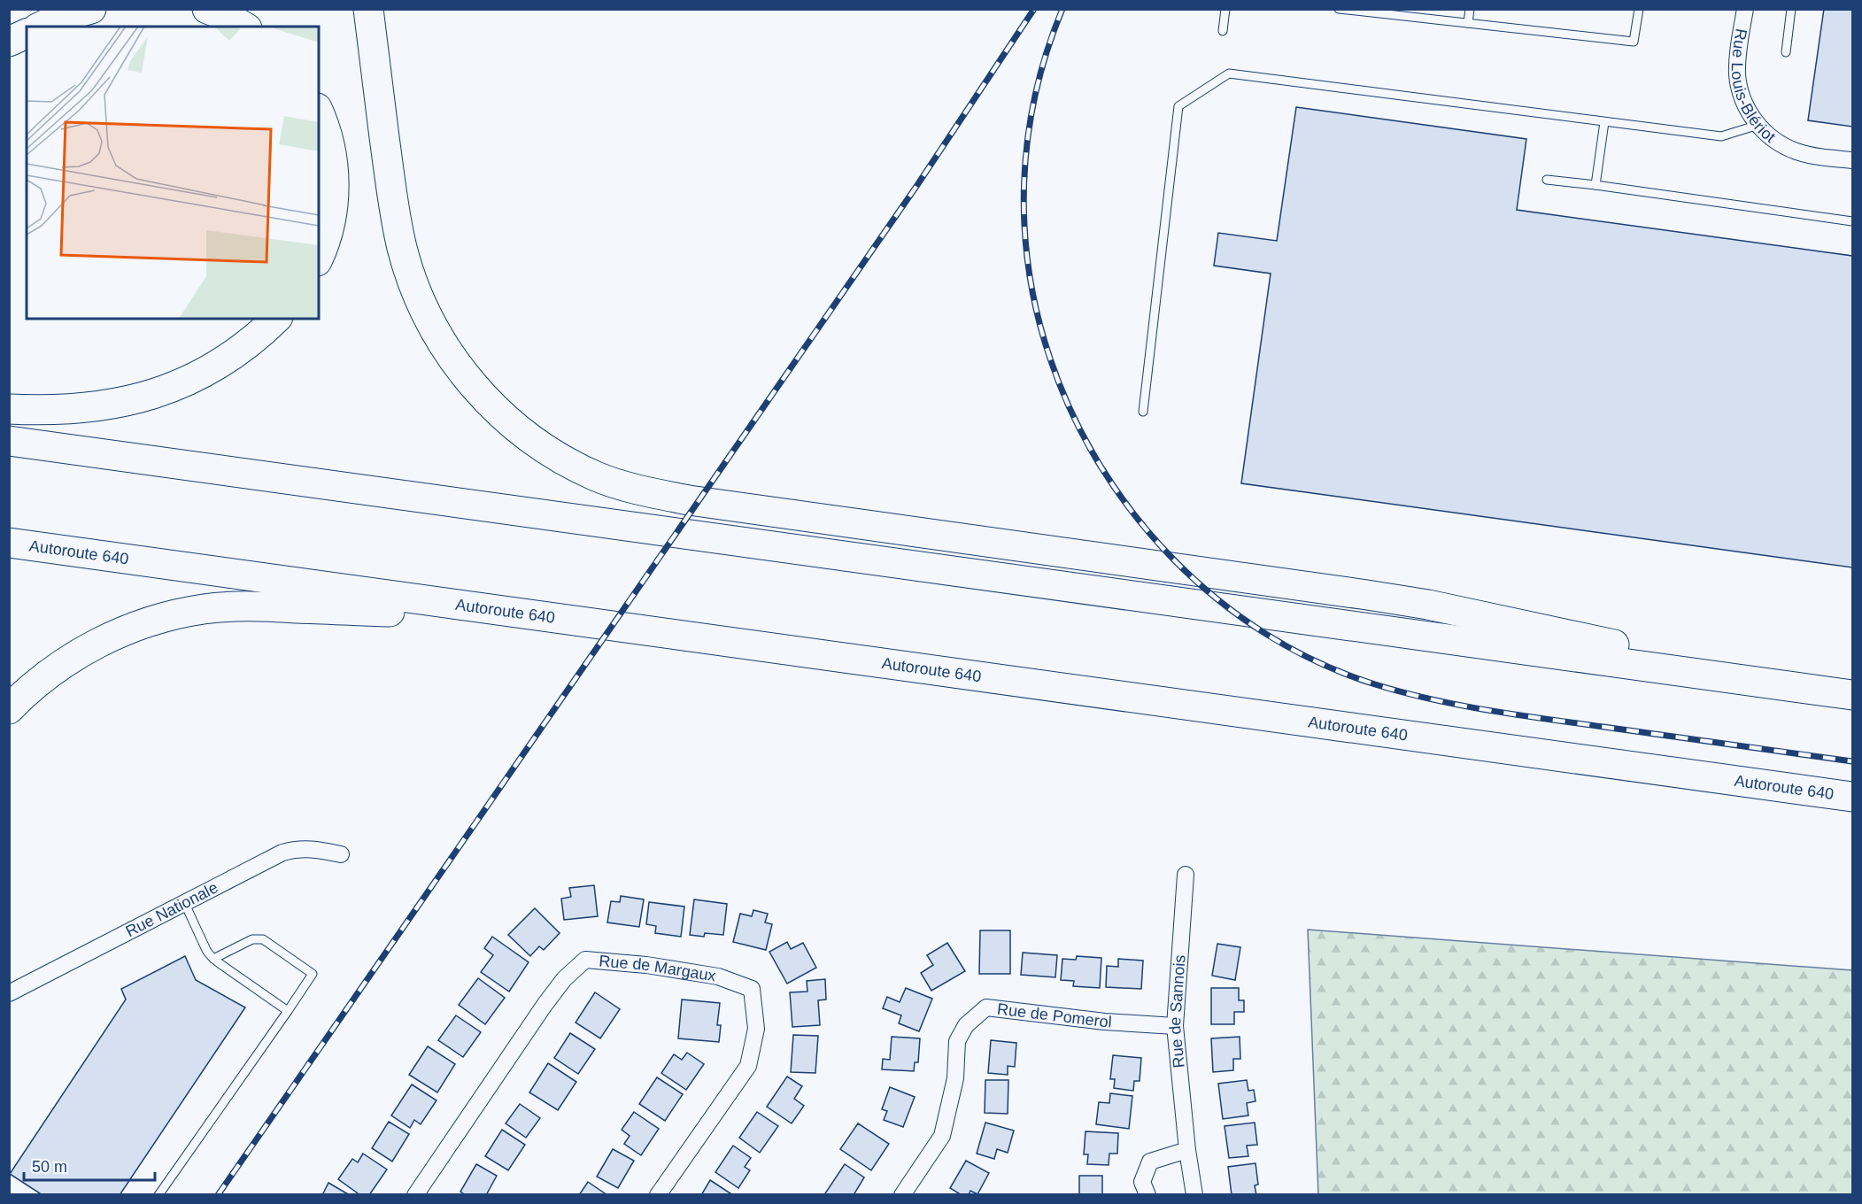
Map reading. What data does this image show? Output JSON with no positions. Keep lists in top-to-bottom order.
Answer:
{
  "streets": {
    "highway": ["Autoroute 640"],
    "street": [
      "Rue Louis-Blériot",
      "Rue Nationale",
      "Rue de Margaux",
      "Rue de Sannois",
      "Rue de Pomerol"
    ]
  },
  "crossings": [
    ["Rue de Sannois", "Rue de Pomerol"]
  ],
  "scale_bar": "50 m"
}
